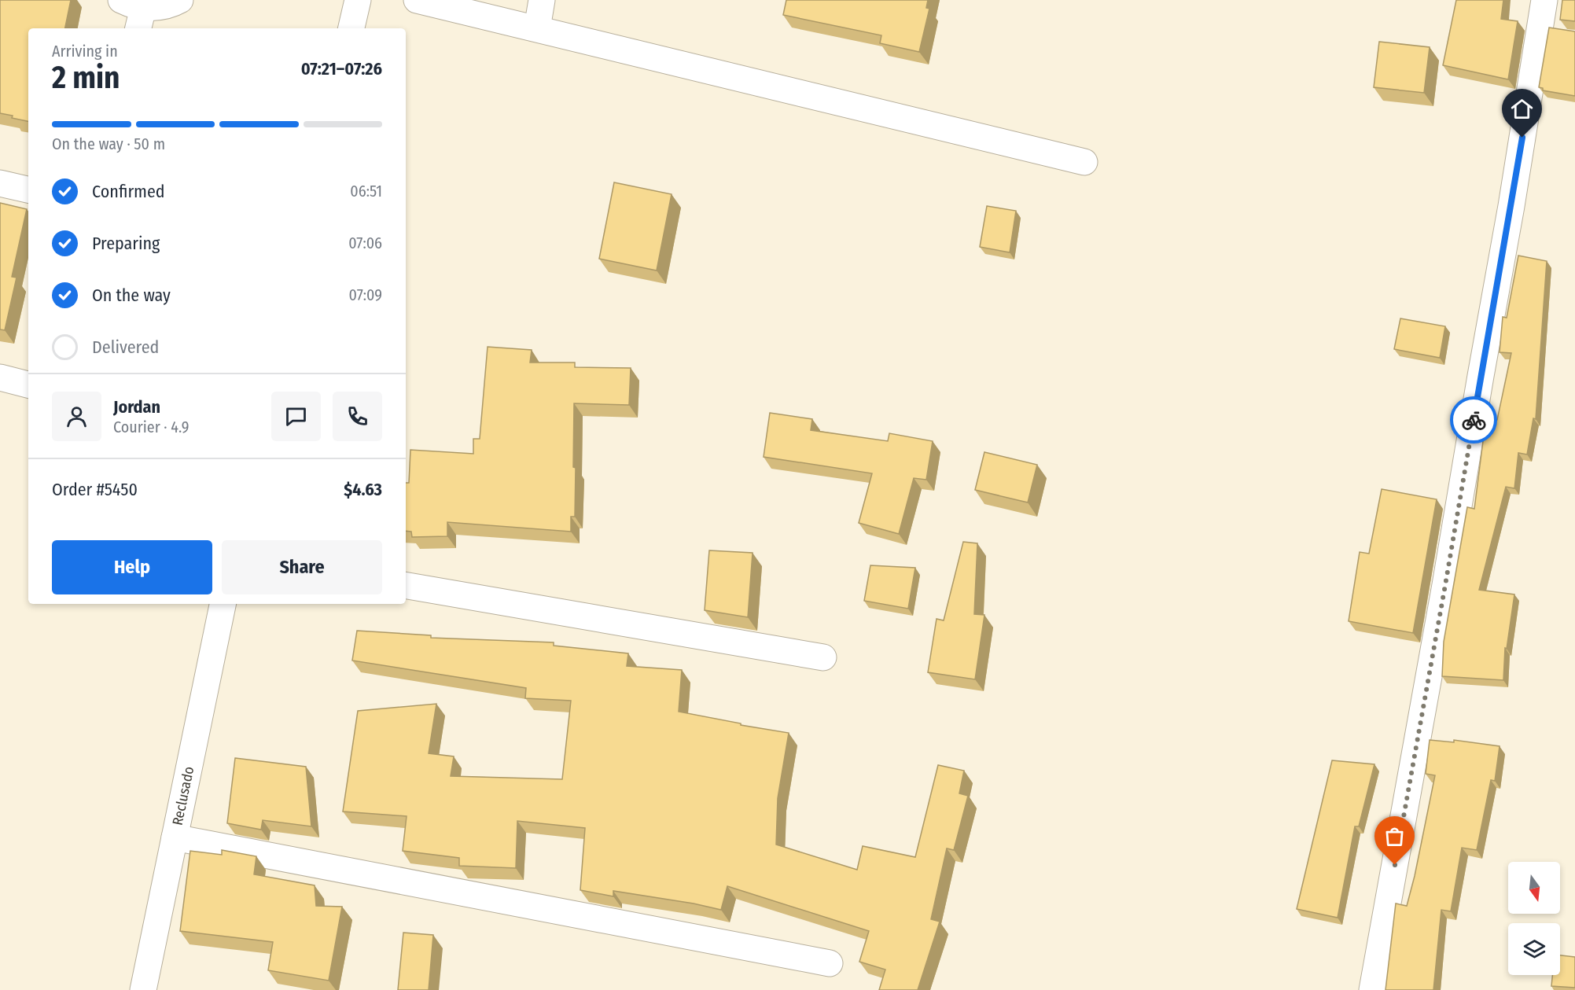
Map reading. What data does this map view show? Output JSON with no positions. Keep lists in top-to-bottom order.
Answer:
{
  "streets": {
    "street": ["Reclusado"]
  },
  "north": "bottom",
  "page": {
    "heading": ["2 min", "Arriving in", "07:21–07:26"],
    "panel": [
      "Jordan",
      "Courier · 4.9",
      "Order #5450",
      "$4.63"
    ],
    "bar": "On the way · 50 m",
    "list": [
      ["Confirmed", "06:51"],
      ["Preparing", "07:06"],
      ["On the way", "07:09"],
      "Delivered"
    ],
    "buttons": ["Help", "Share"]
  }
}
